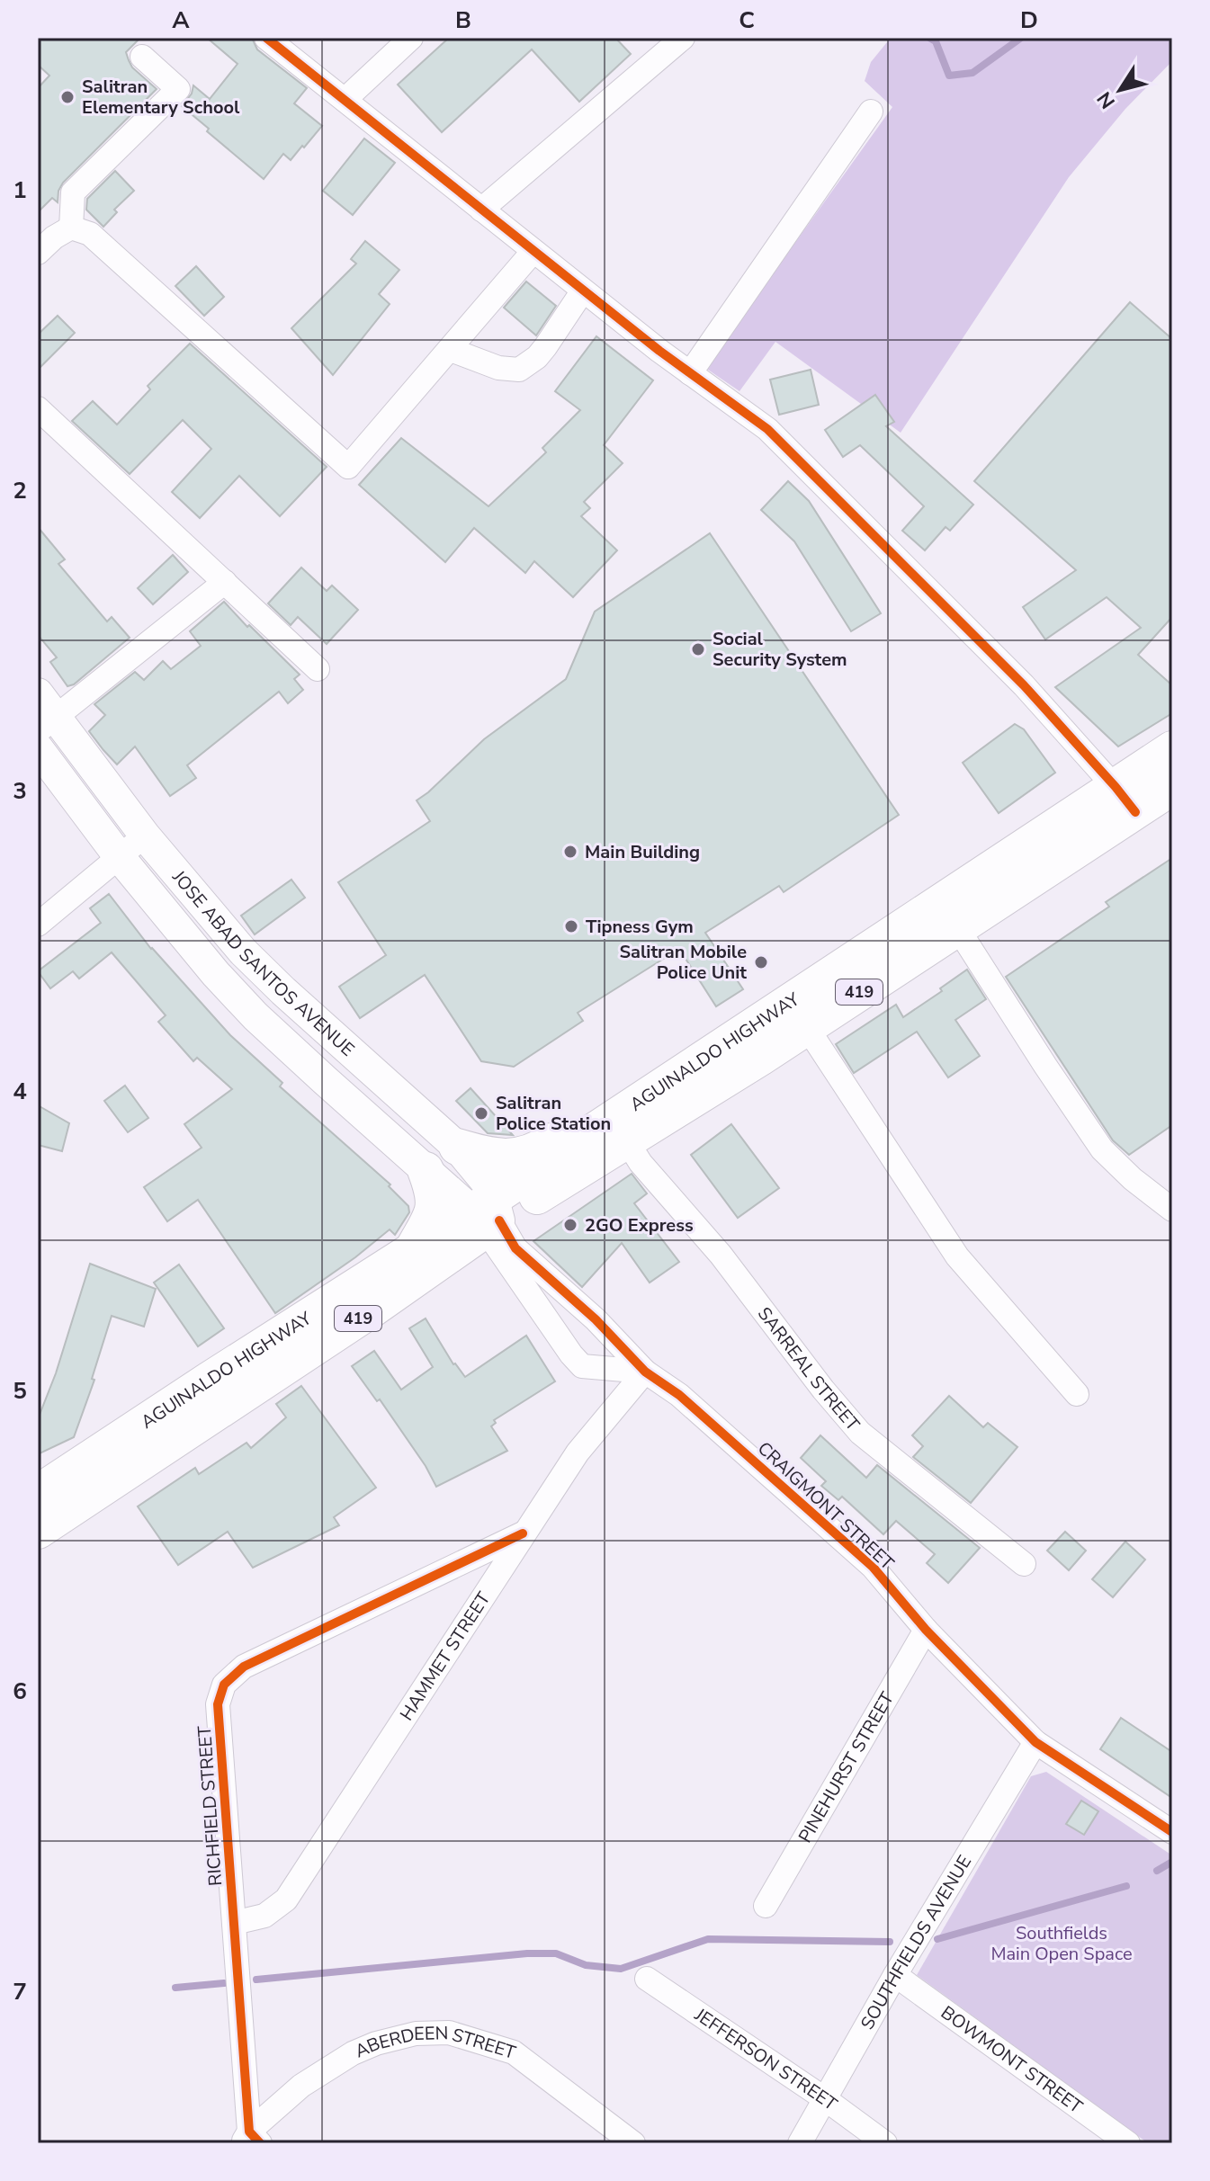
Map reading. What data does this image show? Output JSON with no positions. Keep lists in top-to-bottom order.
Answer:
{
  "streets": {
    "highway": ["419", "AGUINALDO HIGHWAY"],
    "main road": ["JOSE ABAD SANTOS AVENUE"],
    "street": [
      "SARREAL STREET",
      "CRAIGMONT STREET",
      "HAMMET STREET",
      "PINEHURST STREET",
      "RICHFIELD STREET",
      "SOUTHFIELDS AVENUE",
      "ABERDEEN STREET",
      "BOWMONT STREET",
      "JEFFERSON STREET"
    ]
  },
  "crossings": [
    ["JOSE ABAD SANTOS AVENUE", "AGUINALDO HIGHWAY"],
    ["JOSE ABAD SANTOS AVENUE", "CRAIGMONT STREET"],
    ["AGUINALDO HIGHWAY", "SARREAL STREET"],
    ["AGUINALDO HIGHWAY", "CRAIGMONT STREET"],
    ["CRAIGMONT STREET", "HAMMET STREET"],
    ["CRAIGMONT STREET", "PINEHURST STREET"],
    ["CRAIGMONT STREET", "SOUTHFIELDS AVENUE"],
    ["HAMMET STREET", "RICHFIELD STREET"],
    ["RICHFIELD STREET", "ABERDEEN STREET"],
    ["SOUTHFIELDS AVENUE", "BOWMONT STREET"],
    ["SOUTHFIELDS AVENUE", "JEFFERSON STREET"]
  ],
  "parks": ["Southfields Main Open Space"],
  "places": [
    "Salitran Elementary School",
    "Social Security System",
    "Main Building",
    "Tipness Gym",
    "Salitran Mobile Police Unit",
    "Salitran Police Station",
    "2GO Express"
  ],
  "north": "bottom left",
  "grid": {
    "columns": [
      "A",
      "B",
      "C",
      "D"
    ],
    "rows": [
      "1",
      "2",
      "3",
      "4",
      "5",
      "6",
      "7"
    ]
  }
}
